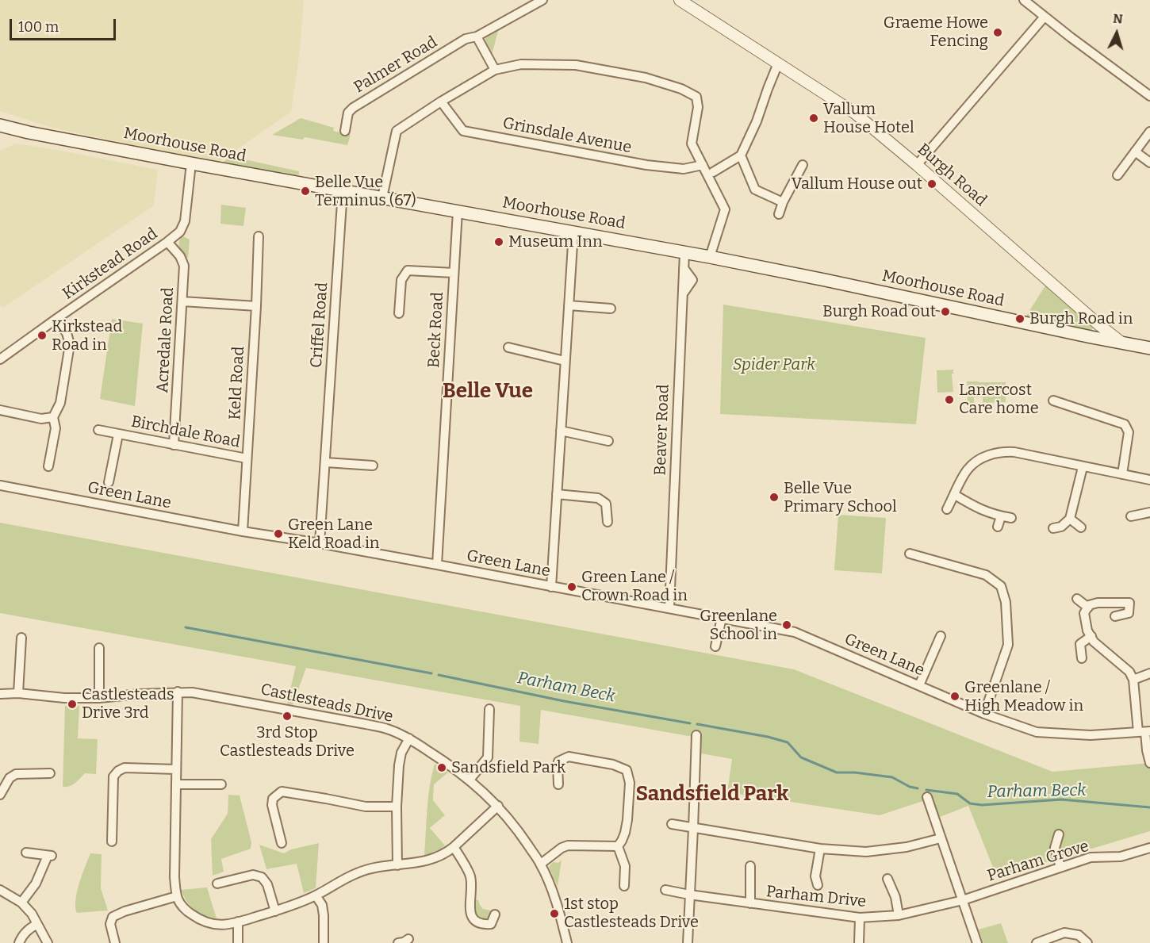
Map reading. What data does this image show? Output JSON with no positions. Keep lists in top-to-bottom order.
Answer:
{
  "streets": {
    "main road": ["Moorhouse Road"],
    "street": [
      "Palmer Road",
      "Grinsdale Avenue",
      "Burgh Road",
      "Kirkstead Road",
      "Criffel Road",
      "Beck Road",
      "Acredale Road",
      "Keld Road",
      "Beaver Road",
      "Birchdale Road",
      "Green Lane",
      "Castlesteads Drive",
      "Parham Grove",
      "Parham Drive"
    ]
  },
  "crossings": [
    ["Moorhouse Road", "Burgh Road"],
    ["Moorhouse Road", "Kirkstead Road"],
    ["Moorhouse Road", "Criffel Road"],
    ["Moorhouse Road", "Beck Road"],
    ["Moorhouse Road", "Beaver Road"],
    ["Kirkstead Road", "Acredale Road"],
    ["Criffel Road", "Green Lane"],
    ["Beck Road", "Green Lane"],
    ["Acredale Road", "Birchdale Road"],
    ["Keld Road", "Birchdale Road"],
    ["Keld Road", "Green Lane"],
    ["Beaver Road", "Green Lane"],
    ["Parham Grove", "Parham Drive"]
  ],
  "districts": ["Belle Vue", "Sandsfield Park"],
  "water": ["Parham Beck"],
  "parks": ["Spider Park"],
  "places": [
    "Graeme Howe Fencing",
    "Vallum House Hotel",
    "Vallum House out",
    "Belle Vue Terminus (67)",
    "Museum Inn",
    "Burgh Road out",
    "Burgh Road in",
    "Kirkstead Road in",
    "Lanercost Care home",
    "Belle Vue Primary School",
    "Green Lane Keld Road in",
    "Green Lane / Crown Road in",
    "Greenlane School in",
    "Greenlane / High Meadow in",
    "Castlesteads Drive 3rd",
    "3rd Stop Castlesteads Drive",
    "Sandsfield Park",
    "1st stop Castlesteads Drive"
  ],
  "scale_bar": "100 m",
  "north": "top"
}
